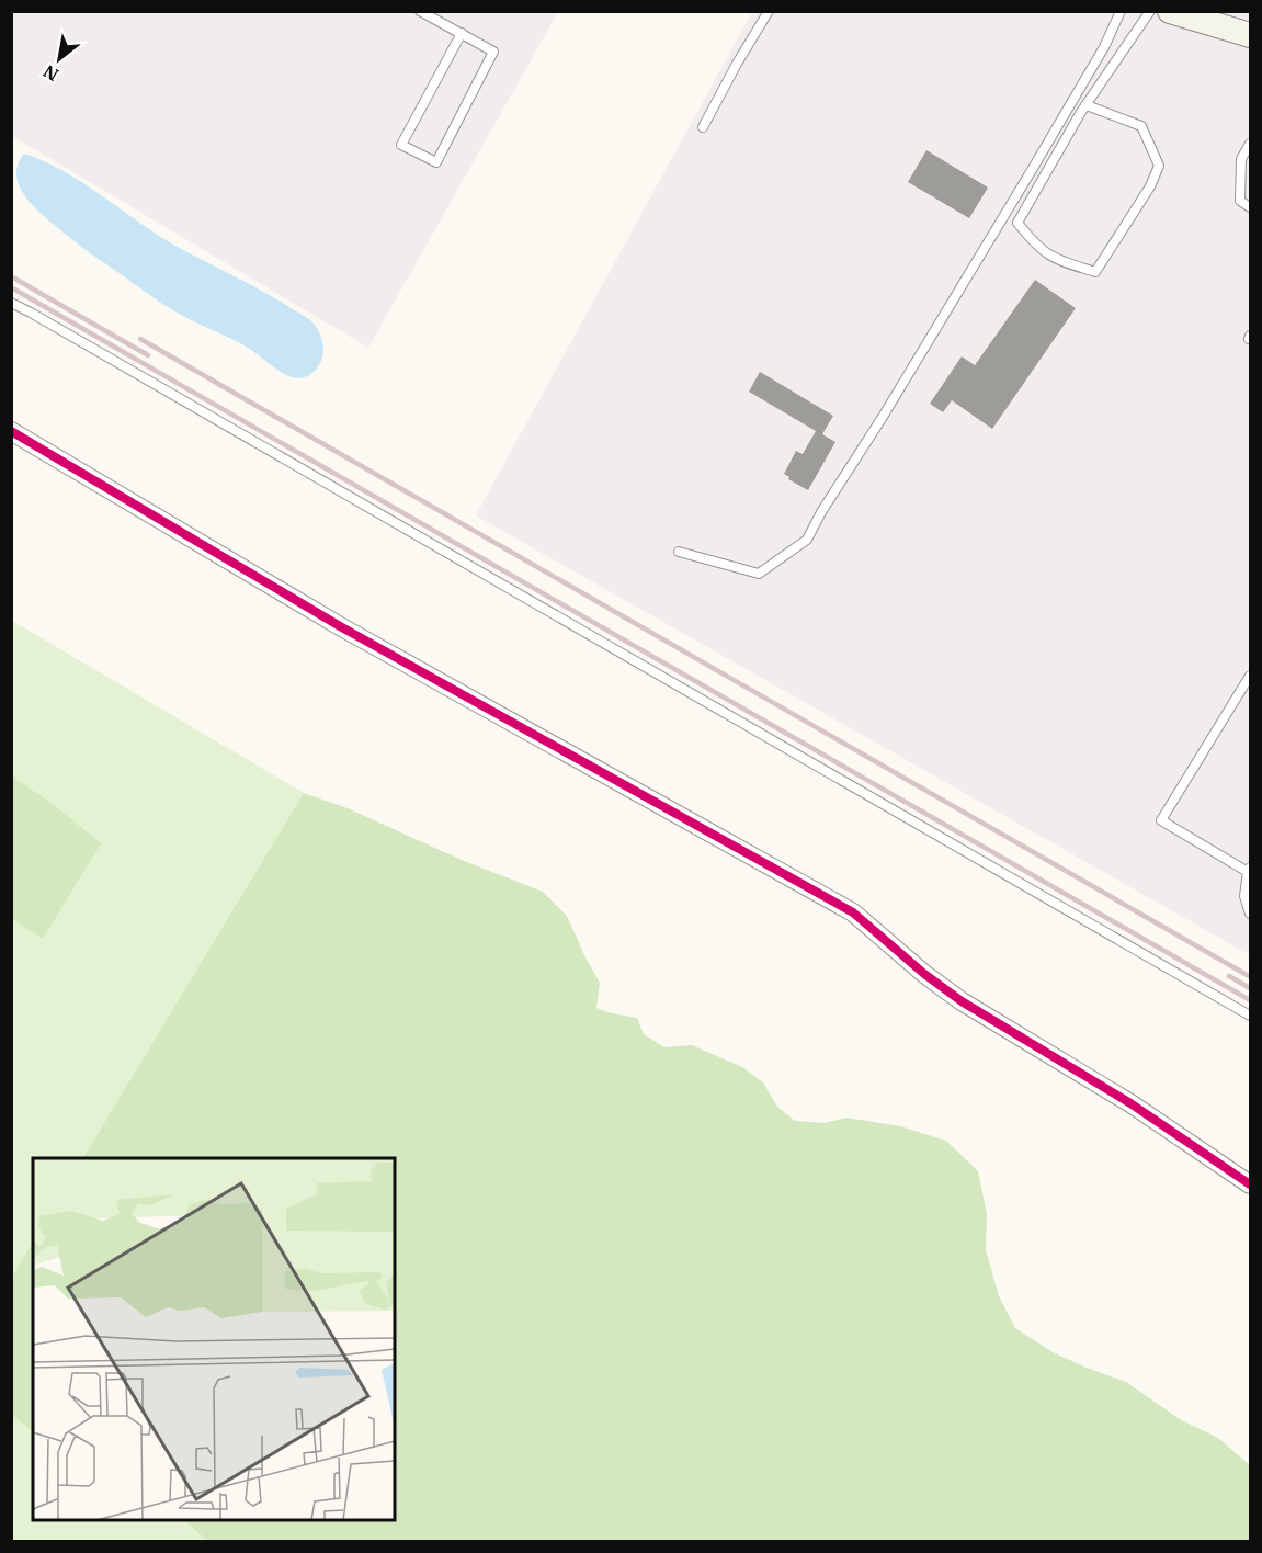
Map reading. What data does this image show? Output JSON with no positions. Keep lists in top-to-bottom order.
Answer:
{
  "north": "bottom left"
}
